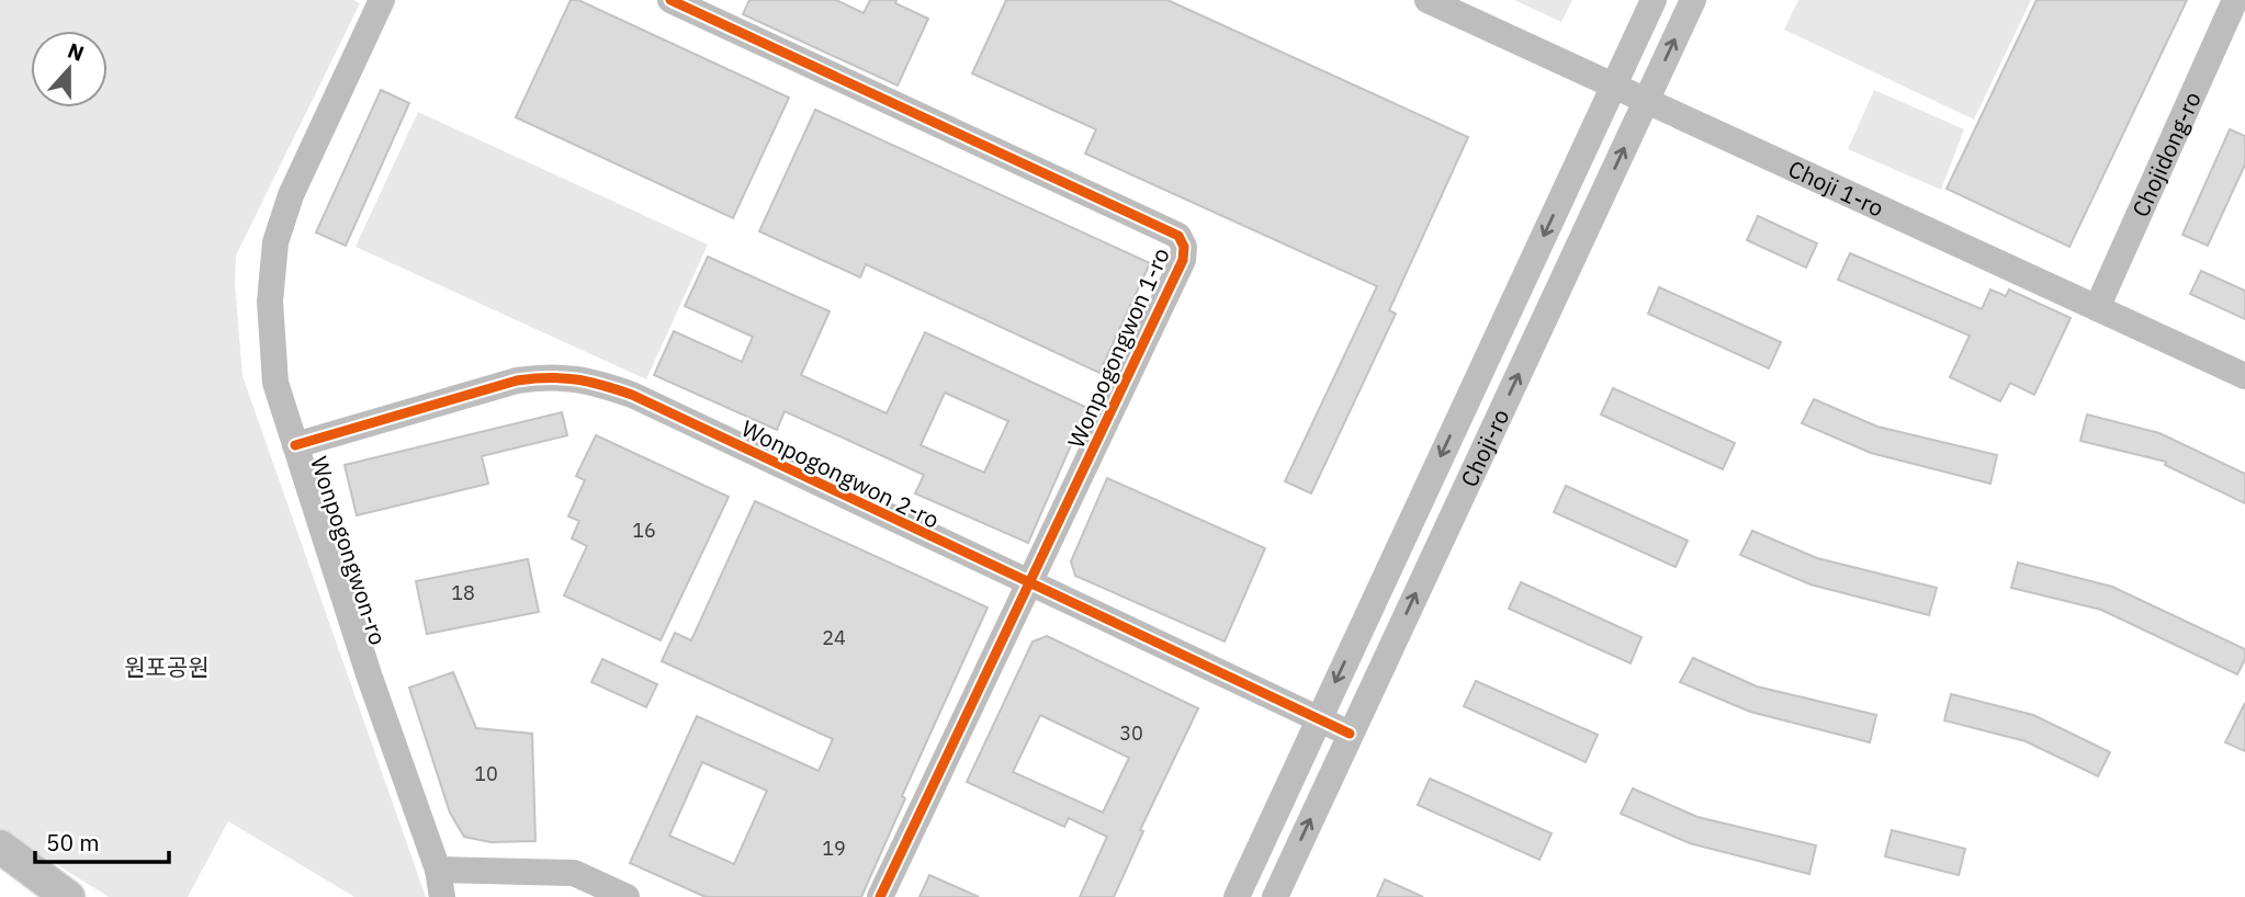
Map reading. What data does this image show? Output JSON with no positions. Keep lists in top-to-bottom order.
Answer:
{
  "streets": {
    "street": [
      "Chojidong-ro",
      "Choji 1-ro",
      "Wonpogongwon 1-ro",
      "Choji-ro",
      "Wonpogongwon 2-ro",
      "Wonpogongwon-ro"
    ]
  },
  "crossings": [
    ["Chojidong-ro", "Choji 1-ro"],
    ["Choji 1-ro", "Choji-ro"],
    ["Wonpogongwon 1-ro", "Wonpogongwon 2-ro"],
    ["Choji-ro", "Wonpogongwon 2-ro"],
    ["Wonpogongwon 2-ro", "Wonpogongwon-ro"]
  ],
  "parks": ["원포공원"],
  "house_numbers": [
    "16",
    "18",
    "24",
    "30",
    "10",
    "19"
  ],
  "scale_bar": "50 m",
  "north": "top"
}
